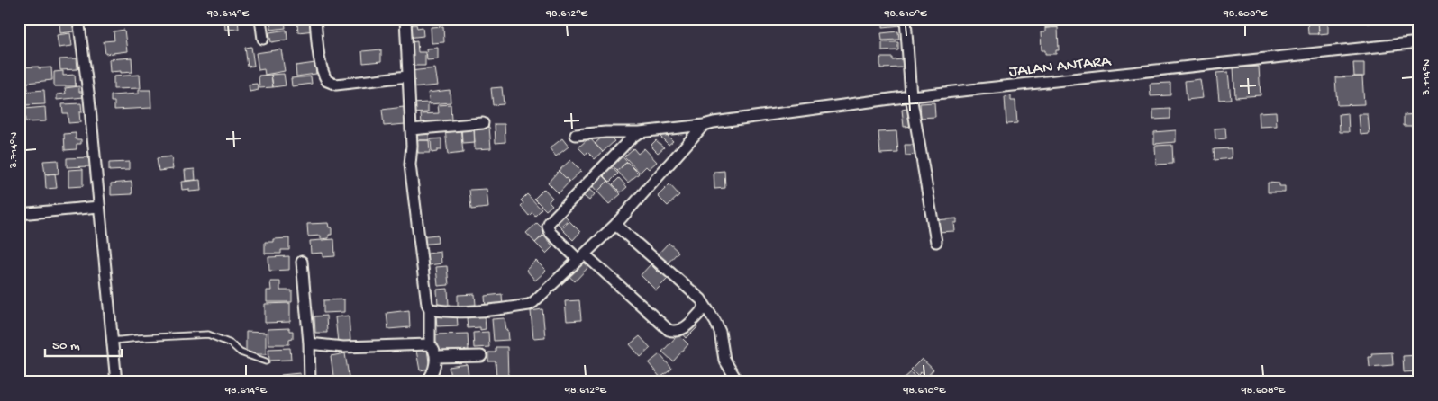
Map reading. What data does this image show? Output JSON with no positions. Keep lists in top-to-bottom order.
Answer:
{
  "streets": {
    "street": ["JALAN ANTARA"]
  },
  "scale_bar": "50 m",
  "coordinates": [
    "98.614°E",
    "98.612°E",
    "98.610°E",
    "98.608°E",
    "3.714°N"
  ]
}
